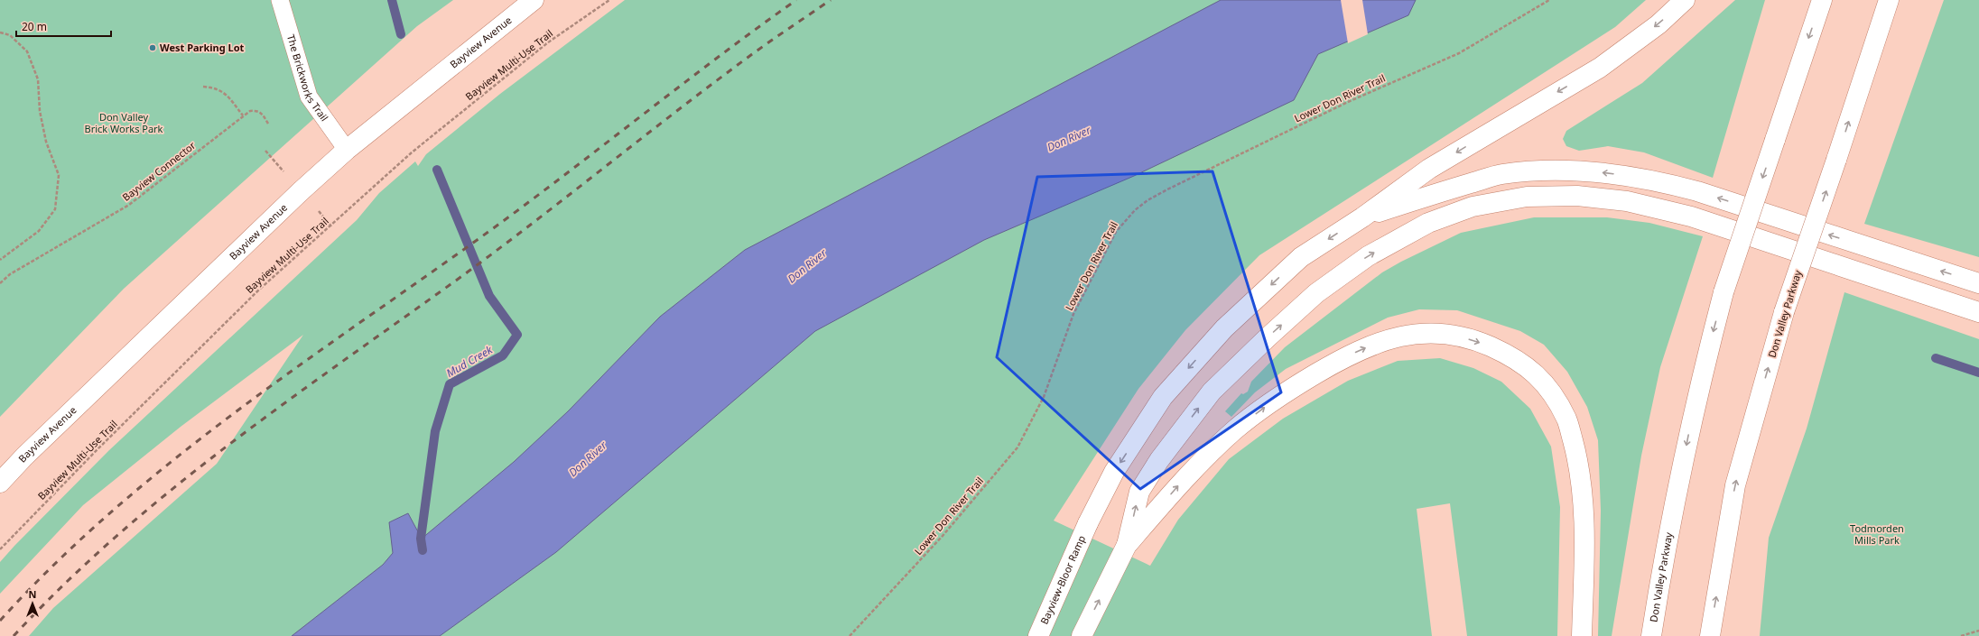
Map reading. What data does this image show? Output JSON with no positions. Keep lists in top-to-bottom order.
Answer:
{
  "streets": {
    "main road": ["Bayview Avenue", "Don Valley Parkway", "Bayview-Bloor Ramp"],
    "lane": ["The Brickworks Trail"],
    "path": ["Bayview Multi-Use Trail", "Lower Don River Trail", "Bayview Connector"]
  },
  "crossings": [
    ["Bayview Avenue", "The Brickworks Trail"]
  ],
  "one_way": ["Bayview-Bloor Ramp"],
  "water": ["Don River", "Mud Creek"],
  "parks": ["Don Valley Brick Works Park", "Todmorden Mills Park"],
  "places": ["West Parking Lot"],
  "scale_bar": "20 m",
  "north": "top"
}
